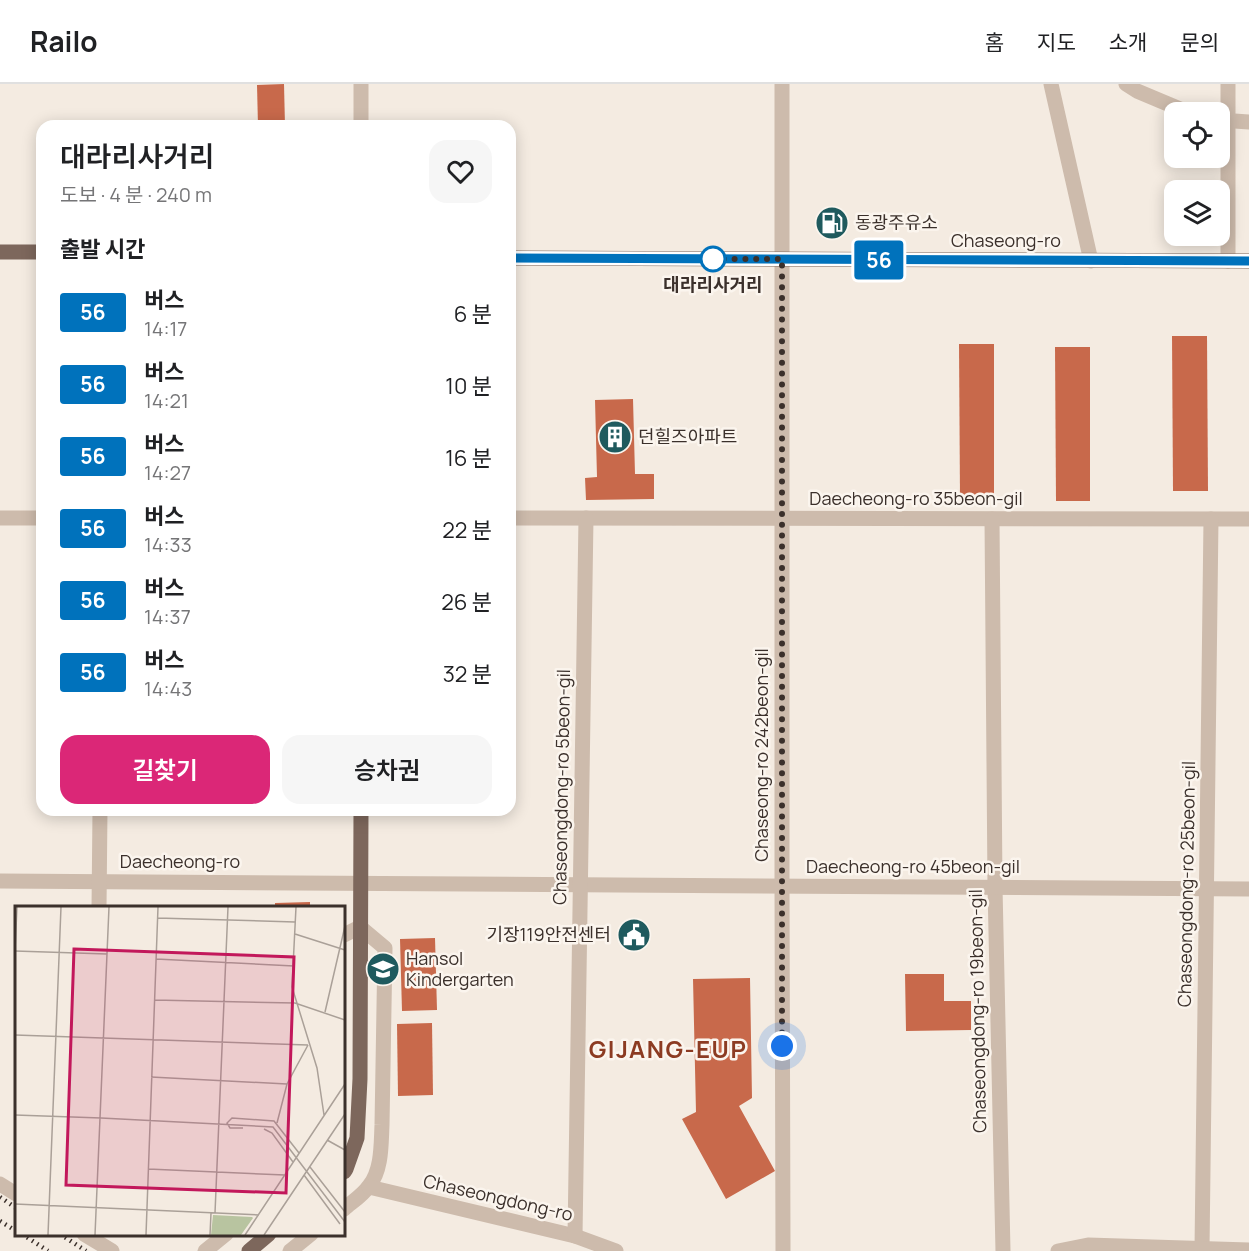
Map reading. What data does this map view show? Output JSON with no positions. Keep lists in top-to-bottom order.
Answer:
{
  "streets": {
    "main road": ["Chaseong-ro"],
    "street": [
      "Daecheong-ro 35beon-gil",
      "Chaseong-ro 242beon-gil",
      "Chaseongdong-ro 5beon-gil",
      "Daecheong-ro",
      "Daecheong-ro 45beon-gil",
      "Chaseongdong-ro 25beon-gil",
      "Chaseongdong-ro 19beon-gil",
      "Chaseongdong-ro"
    ]
  },
  "crossings": [
    ["Chaseong-ro", "Chaseong-ro 242beon-gil"],
    ["Daecheong-ro 35beon-gil", "Chaseong-ro 242beon-gil"],
    ["Daecheong-ro 35beon-gil", "Chaseongdong-ro 5beon-gil"],
    ["Daecheong-ro 35beon-gil", "Chaseongdong-ro 25beon-gil"],
    ["Daecheong-ro 35beon-gil", "Chaseongdong-ro 19beon-gil"],
    ["Chaseong-ro 242beon-gil", "Daecheong-ro 45beon-gil"],
    ["Chaseongdong-ro 5beon-gil", "Daecheong-ro 45beon-gil"],
    ["Chaseongdong-ro 5beon-gil", "Chaseongdong-ro"],
    ["Daecheong-ro", "Daecheong-ro 45beon-gil"],
    ["Daecheong-ro 45beon-gil", "Chaseongdong-ro 25beon-gil"],
    ["Daecheong-ro 45beon-gil", "Chaseongdong-ro 19beon-gil"]
  ],
  "districts": ["GIJANG-EUP"],
  "places": {
    "fuel station": ["동광주유소"],
    "other": ["대라리사거리"],
    "building": ["던힐즈아파트"],
    "public building": ["기장119안전센터"],
    "school or university": ["Hansol Kindergarten"]
  },
  "lines": ["bus line 56"],
  "page": {
    "header": "Railo",
    "nav": [
      "홈",
      "지도",
      "소개",
      "문의"
    ],
    "on_map": "56",
    "heading": [
      ["대라리사거리", "도보 · 4 분 · 240 m"],
      "출발 시간"
    ],
    "list": [
      {
        "mark": "56",
        "name": "버스",
        "note": "14:17",
        "value": "6 분"
      },
      {
        "mark": "56",
        "name": "버스",
        "note": "14:21",
        "value": "10 분"
      },
      {
        "mark": "56",
        "name": "버스",
        "note": "14:27",
        "value": "16 분"
      },
      {
        "mark": "56",
        "name": "버스",
        "note": "14:33",
        "value": "22 분"
      },
      {
        "mark": "56",
        "name": "버스",
        "note": "14:37",
        "value": "26 분"
      },
      {
        "mark": "56",
        "name": "버스",
        "note": "14:43",
        "value": "32 분"
      }
    ],
    "buttons": ["길찾기", "승차권"]
  }
}
